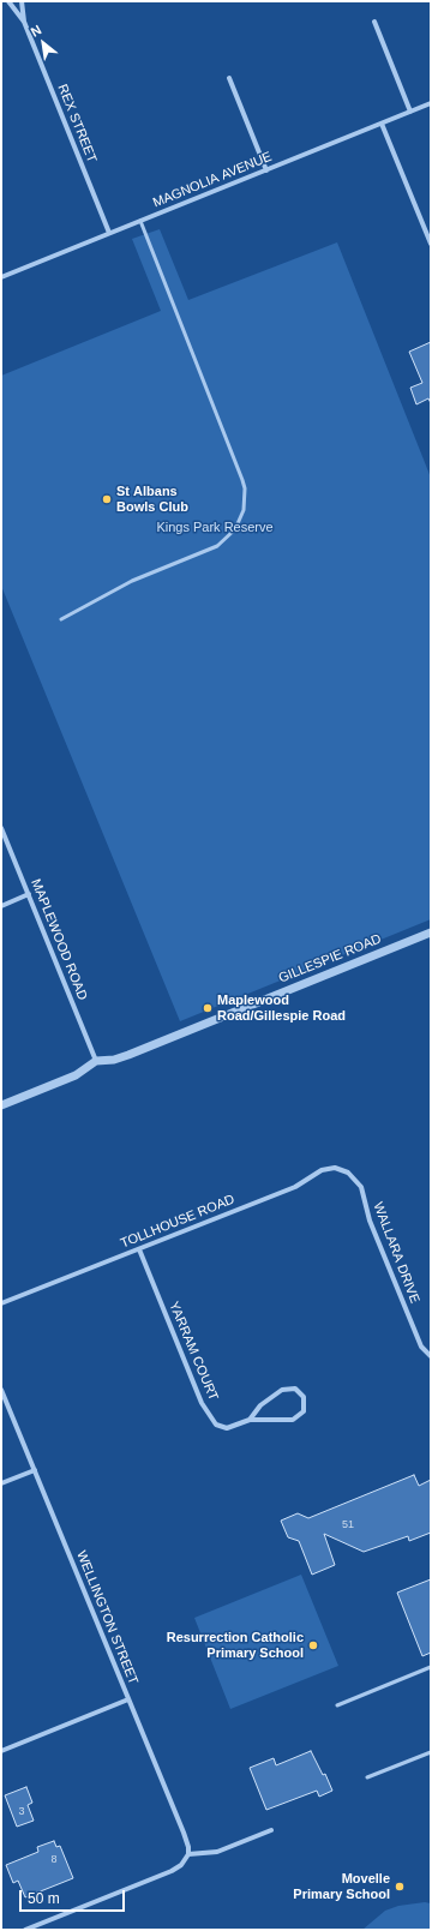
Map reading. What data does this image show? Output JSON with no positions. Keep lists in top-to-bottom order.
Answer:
{
  "streets": {
    "street": [
      "REX STREET",
      "MAGNOLIA AVENUE",
      "MAPLEWOOD ROAD",
      "GILLESPIE ROAD",
      "TOLLHOUSE ROAD",
      "WALLARA DRIVE",
      "YARRAM COURT",
      "WELLINGTON STREET"
    ]
  },
  "crossings": [
    ["REX STREET", "MAGNOLIA AVENUE"],
    ["MAPLEWOOD ROAD", "GILLESPIE ROAD"],
    ["TOLLHOUSE ROAD", "WALLARA DRIVE"],
    ["TOLLHOUSE ROAD", "YARRAM COURT"]
  ],
  "parks": ["Kings Park Reserve"],
  "places": [
    "St Albans Bowls Club",
    "Maplewood Road/Gillespie Road",
    "Resurrection Catholic Primary School",
    "Movelle Primary School"
  ],
  "house_numbers": ["51", "3", "8"],
  "scale_bar": "50 m",
  "north": "top left"
}
